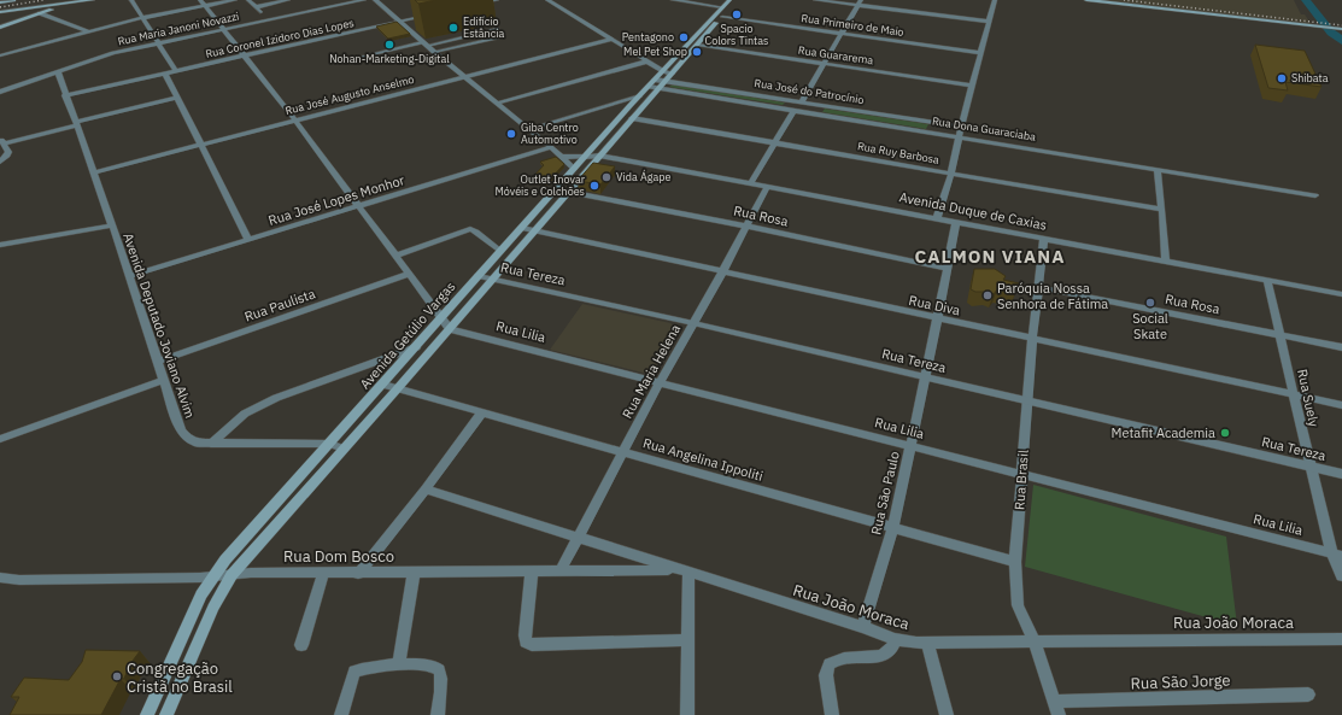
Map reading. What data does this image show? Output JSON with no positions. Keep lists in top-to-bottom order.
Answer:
{
  "streets": {
    "main road": ["Avenida Getúlio Vargas"],
    "street": [
      "Rua Primeiro de Maio",
      "Rua Maria Janoni Novazzi",
      "Rua Coronel Izidoro Dias Lopes",
      "Rua Guararema",
      "Rua José do Patrocínio",
      "Rua José Augusto Anselmo",
      "Rua Dona Guaraciaba",
      "Rua Ruy Barbosa",
      "Rua José Lopes Monhor",
      "Avenida Duque de Caxias",
      "Rua Rosa",
      "Rua Tereza",
      "Rua Paulista",
      "Rua Diva",
      "Avenida Deputado Joviano Alvim",
      "Rua Lilia",
      "Rua Maria Helena",
      "Rua Suely",
      "Rua Angelina Ippoliti",
      "Rua Brasil",
      "Rua São Paulo",
      "Rua Dom Bosco",
      "Rua João Moraca",
      "Rua São Jorge"
    ]
  },
  "crossings": [
    ["Rua Primeiro de Maio", "Avenida Getúlio Vargas"],
    ["Rua Maria Janoni Novazzi", "Avenida Deputado Joviano Alvim"],
    ["Rua Coronel Izidoro Dias Lopes", "Avenida Deputado Joviano Alvim"],
    ["Rua Guararema", "Avenida Getúlio Vargas"],
    ["Rua José do Patrocínio", "Avenida Getúlio Vargas"],
    ["Rua José Augusto Anselmo", "Avenida Deputado Joviano Alvim"],
    ["Rua Dona Guaraciaba", "Avenida Getúlio Vargas"],
    ["Rua Ruy Barbosa", "Avenida Getúlio Vargas"],
    ["Rua José Lopes Monhor", "Avenida Deputado Joviano Alvim"],
    ["Avenida Duque de Caxias", "Avenida Getúlio Vargas"],
    ["Avenida Duque de Caxias", "Rua Maria Helena"],
    ["Avenida Duque de Caxias", "Rua Suely"],
    ["Avenida Duque de Caxias", "Rua Brasil"],
    ["Avenida Duque de Caxias", "Rua São Paulo"],
    ["Rua Rosa", "Avenida Getúlio Vargas"],
    ["Rua Rosa", "Rua Maria Helena"],
    ["Rua Rosa", "Rua Suely"],
    ["Rua Rosa", "Rua Brasil"],
    ["Rua Rosa", "Rua São Paulo"],
    ["Rua Tereza", "Avenida Getúlio Vargas"],
    ["Rua Tereza", "Rua Maria Helena"],
    ["Rua Tereza", "Rua Suely"],
    ["Rua Tereza", "Rua Brasil"],
    ["Rua Tereza", "Rua São Paulo"],
    ["Rua Paulista", "Avenida Deputado Joviano Alvim"],
    ["Rua Diva", "Avenida Getúlio Vargas"],
    ["Rua Diva", "Rua Maria Helena"],
    ["Rua Diva", "Rua Suely"],
    ["Rua Diva", "Rua Brasil"],
    ["Rua Diva", "Rua São Paulo"],
    ["Avenida Deputado Joviano Alvim", "Avenida Getúlio Vargas"],
    ["Rua Lilia", "Avenida Getúlio Vargas"],
    ["Rua Lilia", "Rua Maria Helena"],
    ["Rua Lilia", "Rua Suely"],
    ["Rua Lilia", "Rua Brasil"],
    ["Rua Lilia", "Rua São Paulo"],
    ["Avenida Getúlio Vargas", "Rua Angelina Ippoliti"],
    ["Avenida Getúlio Vargas", "Rua Dom Bosco"],
    ["Rua Maria Helena", "Rua Angelina Ippoliti"],
    ["Rua Maria Helena", "Rua Dom Bosco"],
    ["Rua Maria Helena", "Rua João Moraca"],
    ["Rua Angelina Ippoliti", "Rua Brasil"],
    ["Rua Angelina Ippoliti", "Rua São Paulo"],
    ["Rua Brasil", "Rua João Moraca"],
    ["Rua Brasil", "Rua São Jorge"],
    ["Rua São Paulo", "Rua João Moraca"],
    ["Rua Dom Bosco", "Rua João Moraca"]
  ],
  "districts": ["CALMON VIANA"],
  "places": [
    "Spacio Colors Tintas",
    "Edifício Estância",
    "Pentagono",
    "Nohan-Marketing-Digital",
    "Mel Pet Shop",
    "Shibata",
    "Giba Centro Automotivo",
    "Vida Ágape",
    "Outlet Inovar Móvéis e Colchões",
    "Paróquia Nossa Senhora de Fátima",
    "Social Skate",
    "Metafit Academia",
    "Congregação Cristã no Brasil"
  ]
}
